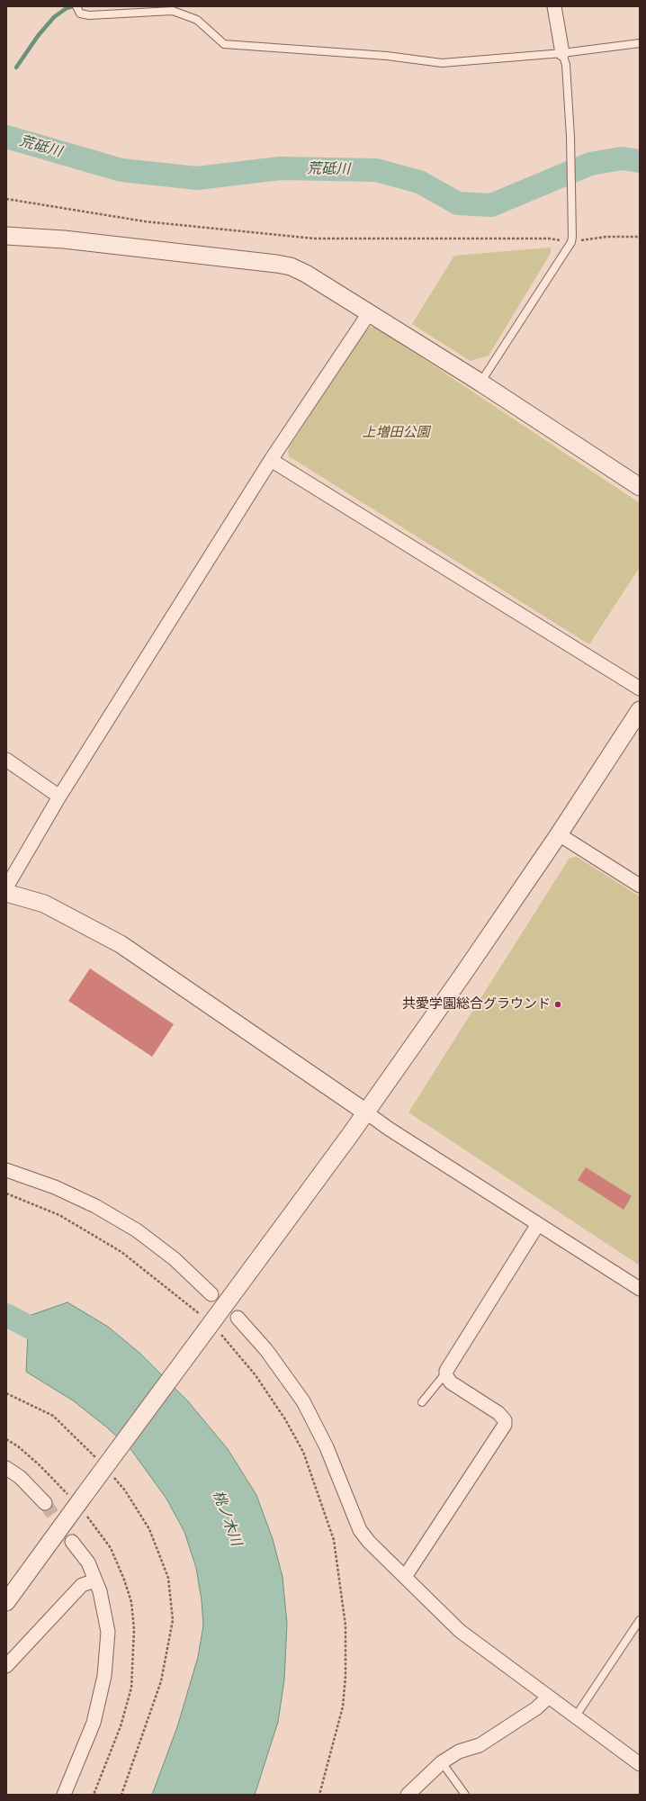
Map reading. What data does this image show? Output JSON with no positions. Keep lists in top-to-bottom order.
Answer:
{
  "water": ["荒砥川", "桃ノ木川"],
  "parks": ["上増田公園"],
  "places": ["共愛学園総合グラウンド"]
}
